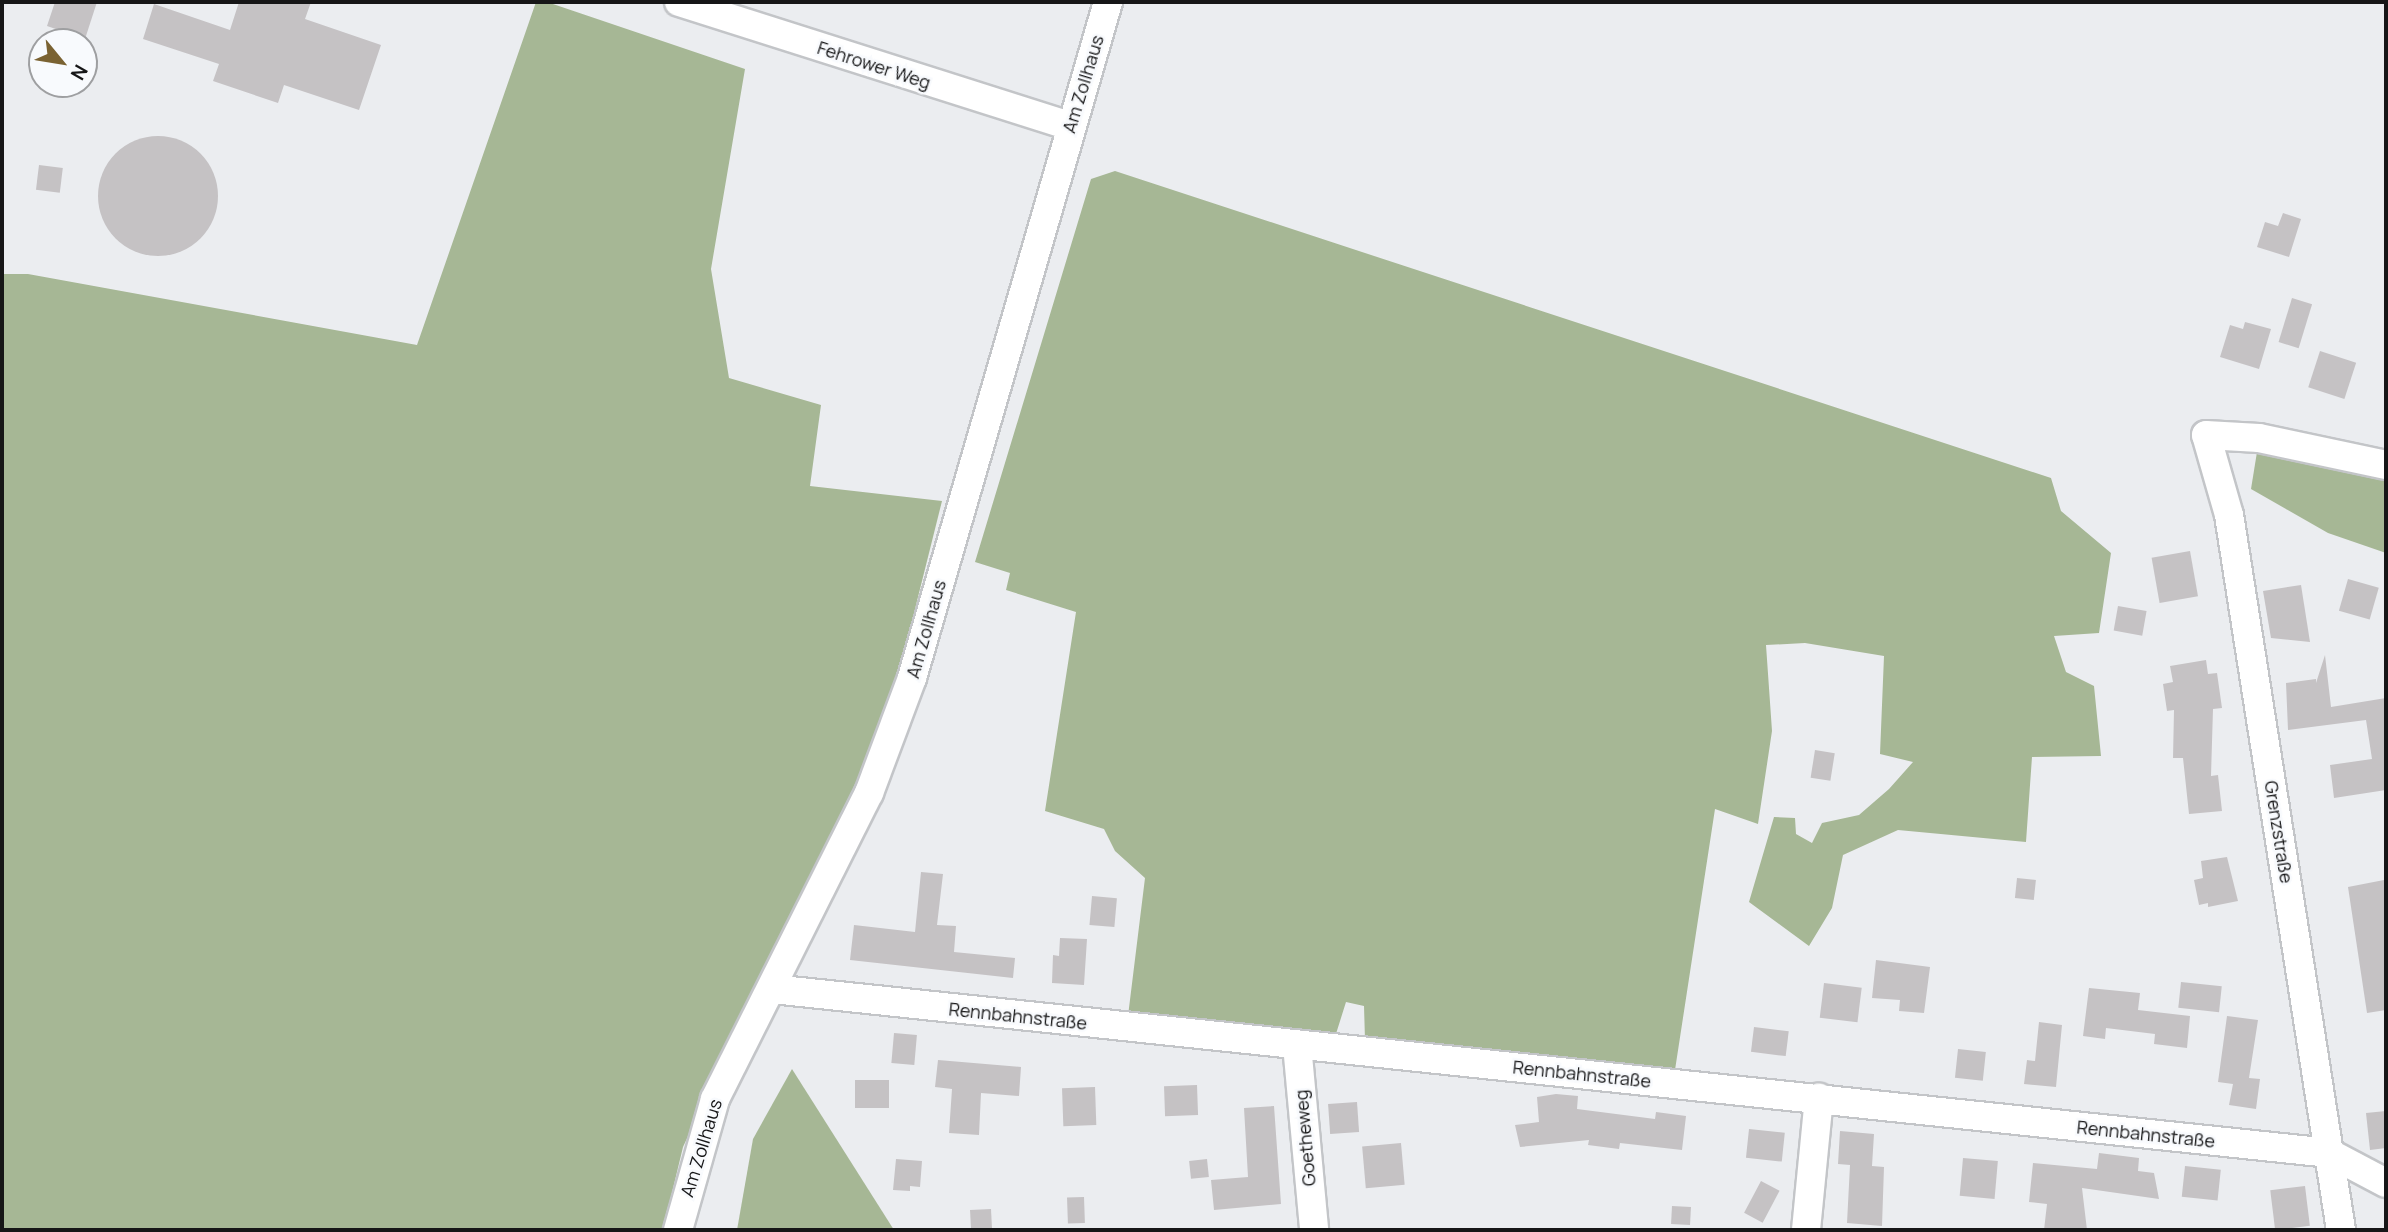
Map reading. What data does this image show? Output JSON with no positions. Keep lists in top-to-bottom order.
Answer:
{
  "streets": {
    "street": [
      "Fehrower Weg",
      "Am Zollhaus",
      "Grenzstraße",
      "Rennbahnstraße",
      "Goetheweg"
    ]
  },
  "crossings": [
    ["Fehrower Weg", "Am Zollhaus"],
    ["Am Zollhaus", "Rennbahnstraße"],
    ["Grenzstraße", "Rennbahnstraße"],
    ["Rennbahnstraße", "Goetheweg"]
  ],
  "north": "bottom right"
}
